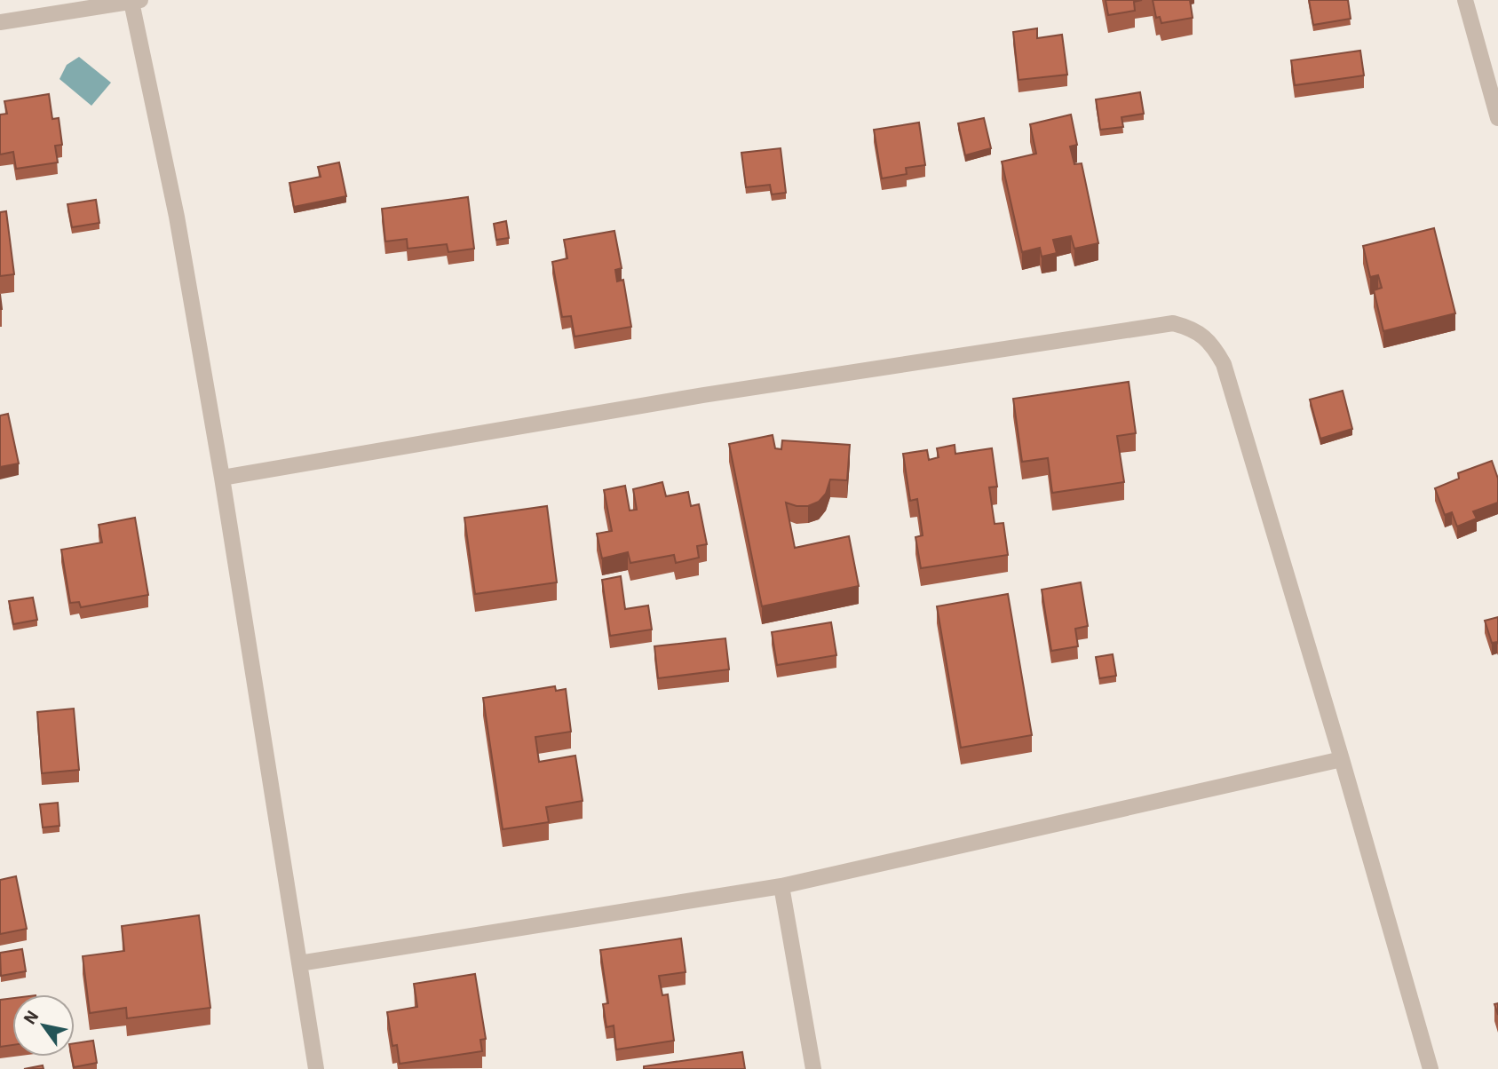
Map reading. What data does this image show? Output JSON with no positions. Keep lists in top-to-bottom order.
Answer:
{
  "north": "top left"
}
